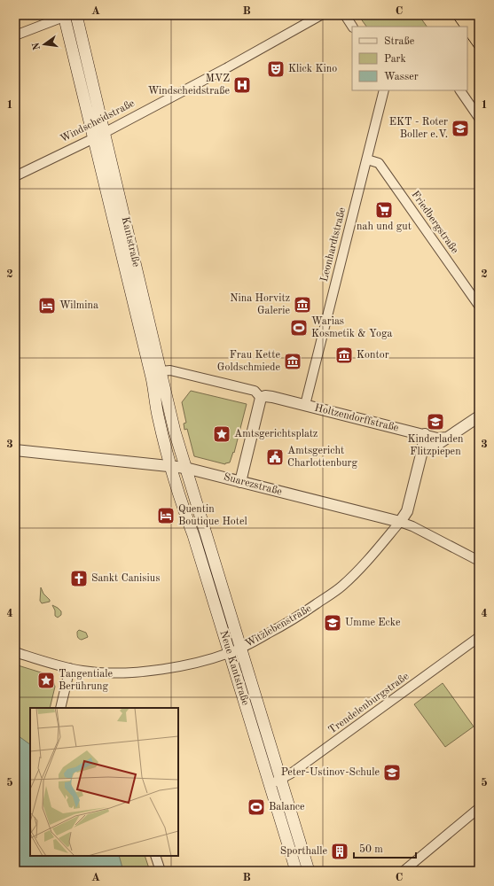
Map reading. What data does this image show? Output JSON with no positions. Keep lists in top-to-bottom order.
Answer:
{
  "streets": {
    "main road": ["Kantstraße", "Neue Kantstraße"],
    "street": [
      "Windscheidstraße",
      "Friedbergstraße",
      "Leonhardtstraße",
      "Holtzendorffstraße",
      "Suarezstraße",
      "Witzlebenstraße",
      "Trendelenburgstraße"
    ]
  },
  "crossings": [
    ["Windscheidstraße", "Kantstraße"],
    ["Friedbergstraße", "Leonhardtstraße"],
    ["Kantstraße", "Holtzendorffstraße"],
    ["Kantstraße", "Suarezstraße"],
    ["Kantstraße", "Neue Kantstraße"],
    ["Leonhardtstraße", "Holtzendorffstraße"],
    ["Holtzendorffstraße", "Witzlebenstraße"],
    ["Suarezstraße", "Witzlebenstraße"],
    ["Suarezstraße", "Neue Kantstraße"],
    ["Witzlebenstraße", "Neue Kantstraße"],
    ["Neue Kantstraße", "Trendelenburgstraße"]
  ],
  "places": {
    "theatre": ["Klick Kino"],
    "hospital": ["MVZ Windscheidstraße"],
    "school or university": [
      "EKT - Roter Boller e.V.",
      "Kinderladen Flitzpiepen",
      "Umme Ecke",
      "Peter-Ustinov-Schule"
    ],
    "supermarket": ["nah und gut"],
    "museum": ["Nina Horvitz Galerie", "Kontor", "Frau Kette Goldschmiede"],
    "hotel": ["Wilmina", "Quentin Boutique Hotel"],
    "sports": ["Warias Kosmetik & Yoga", "Balance"],
    "place": ["Amtsgerichtsplatz", "Tangentiale Berührung"],
    "public building": ["Amtsgericht Charlottenburg"],
    "church": ["Sankt Canisius"],
    "building": ["Sporthalle"]
  },
  "legend": ["Straße", "Park", "Wasser"],
  "scale_bar": "50 m",
  "north": "left",
  "grid": {
    "columns": ["A", "B", "C"],
    "rows": [
      "1",
      "2",
      "3",
      "4",
      "5"
    ]
  }
}
